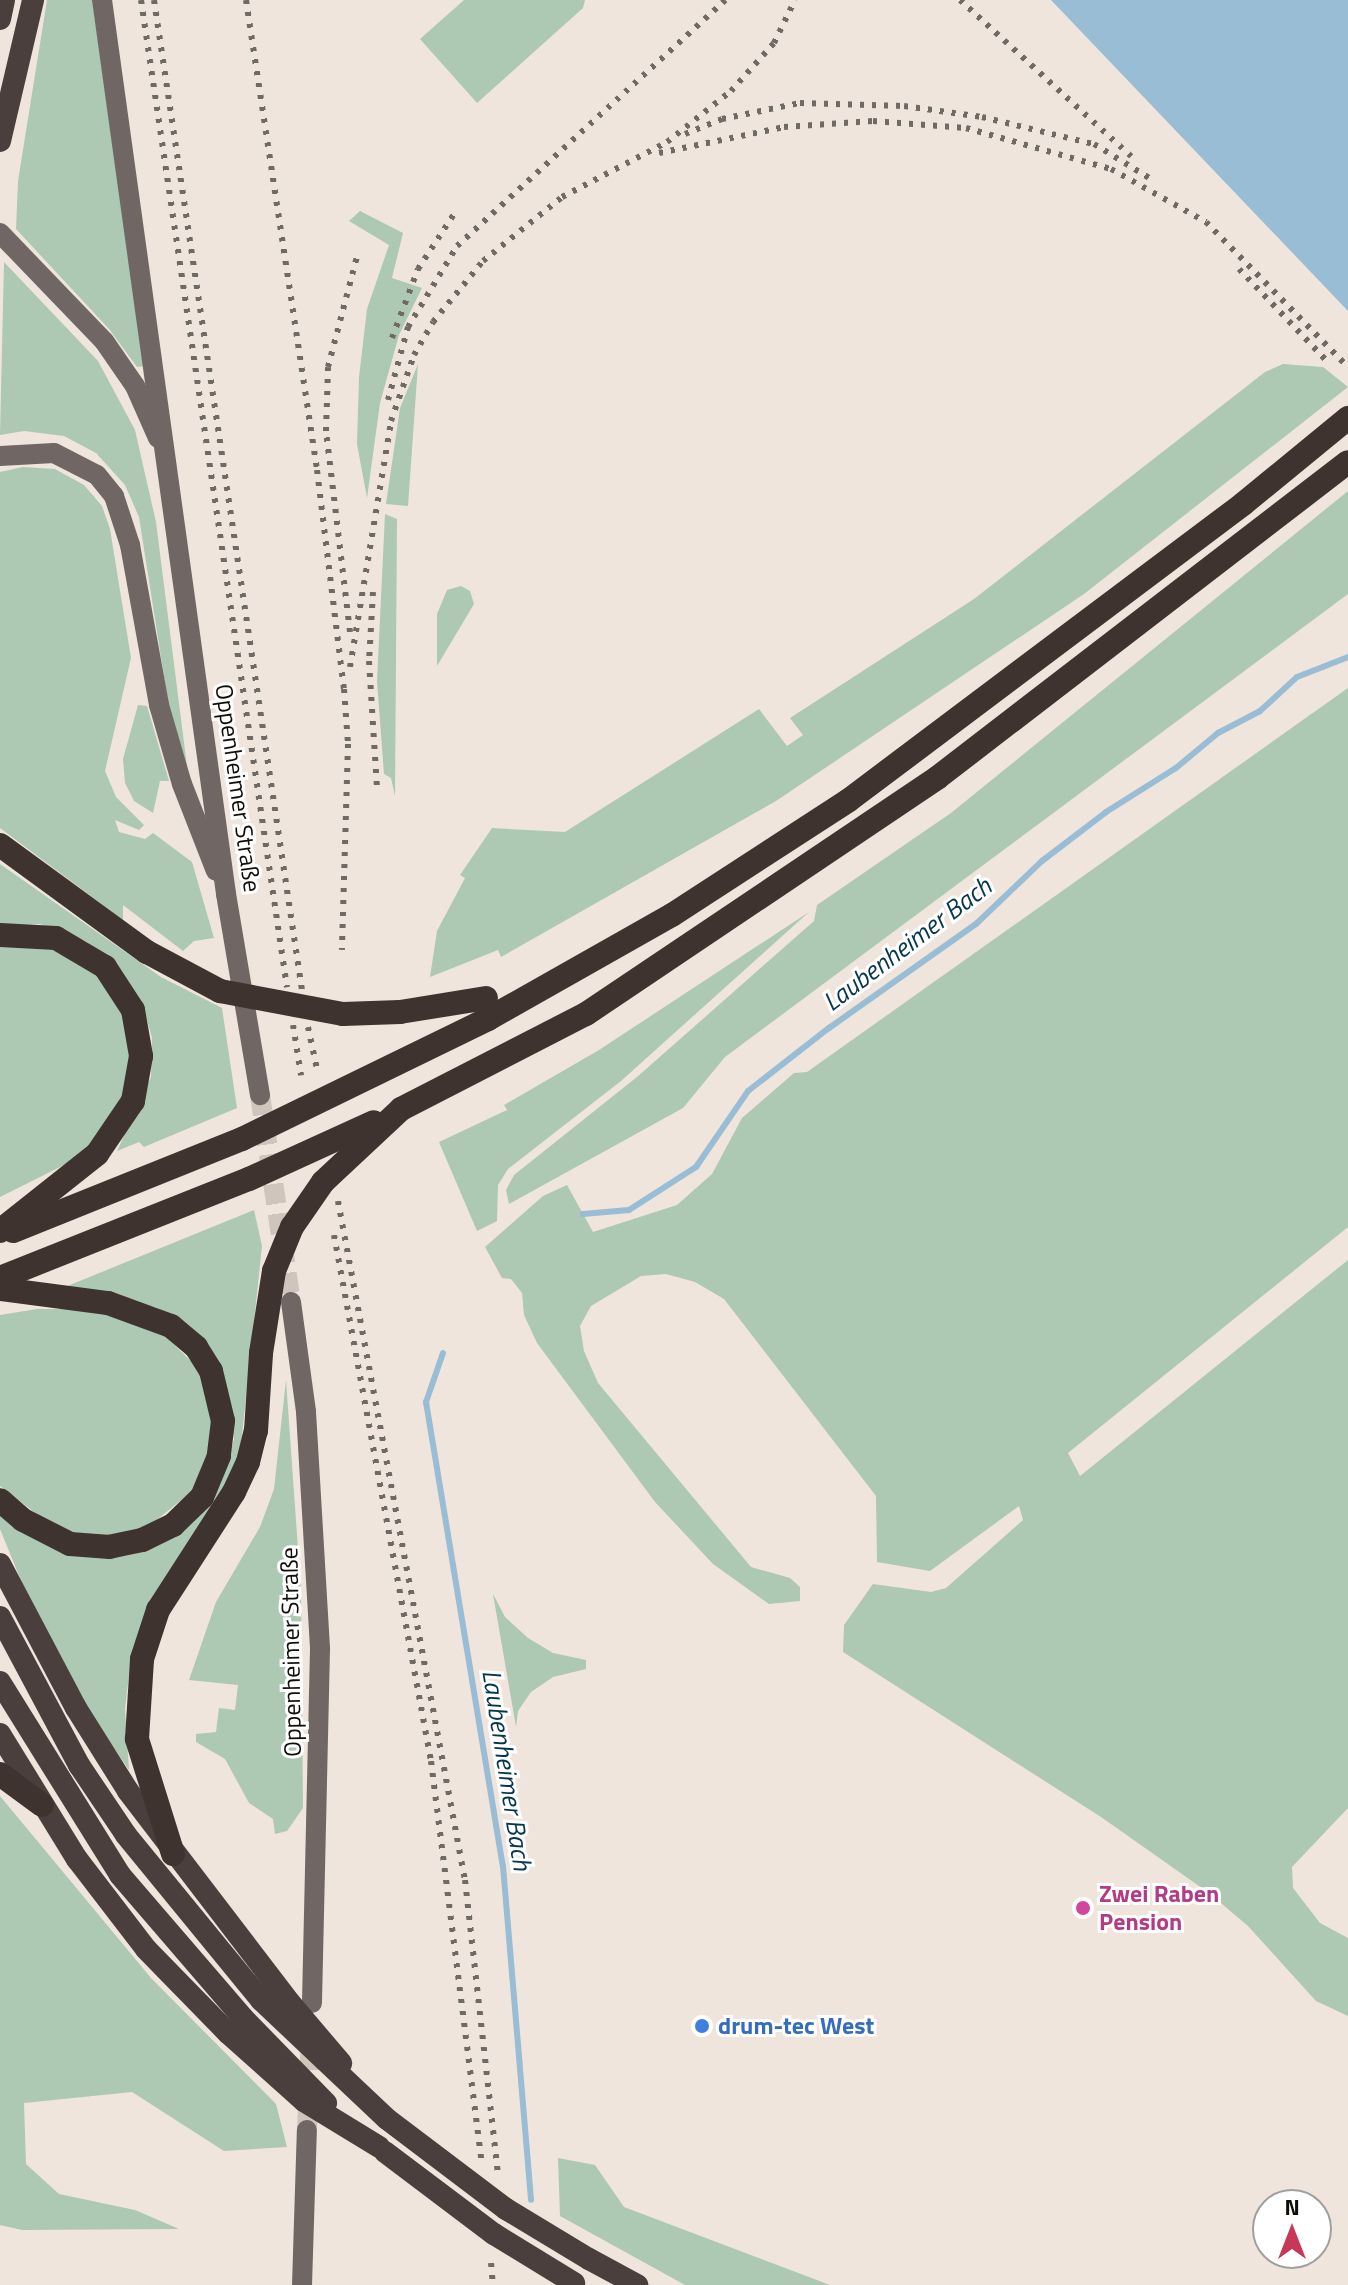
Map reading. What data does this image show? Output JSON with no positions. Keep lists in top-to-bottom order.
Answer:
{
  "streets": {
    "main road": ["Oppenheimer Straße"]
  },
  "water": ["Laubenheimer Bach"],
  "places": ["Zwei Raben Pension", "drum-tec West"],
  "north": "top"
}
